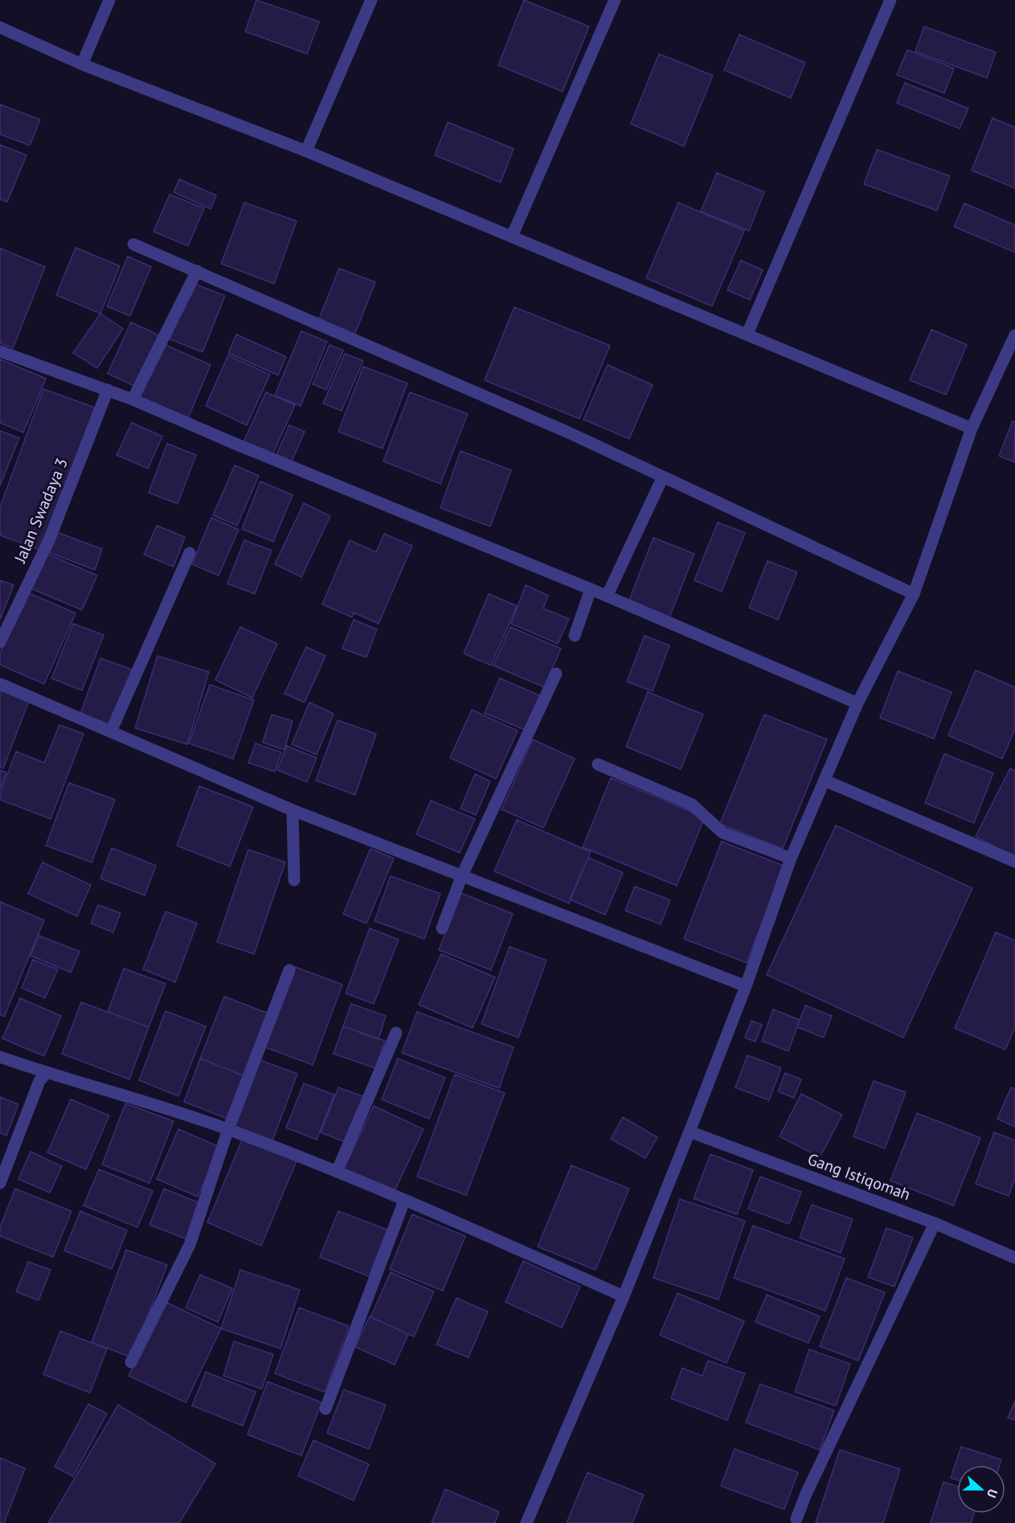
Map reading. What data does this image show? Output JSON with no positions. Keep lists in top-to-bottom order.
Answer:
{
  "streets": {
    "street": ["Jalan Swadaya 3", "Gang Istiqomah"]
  },
  "north": "right"
}
